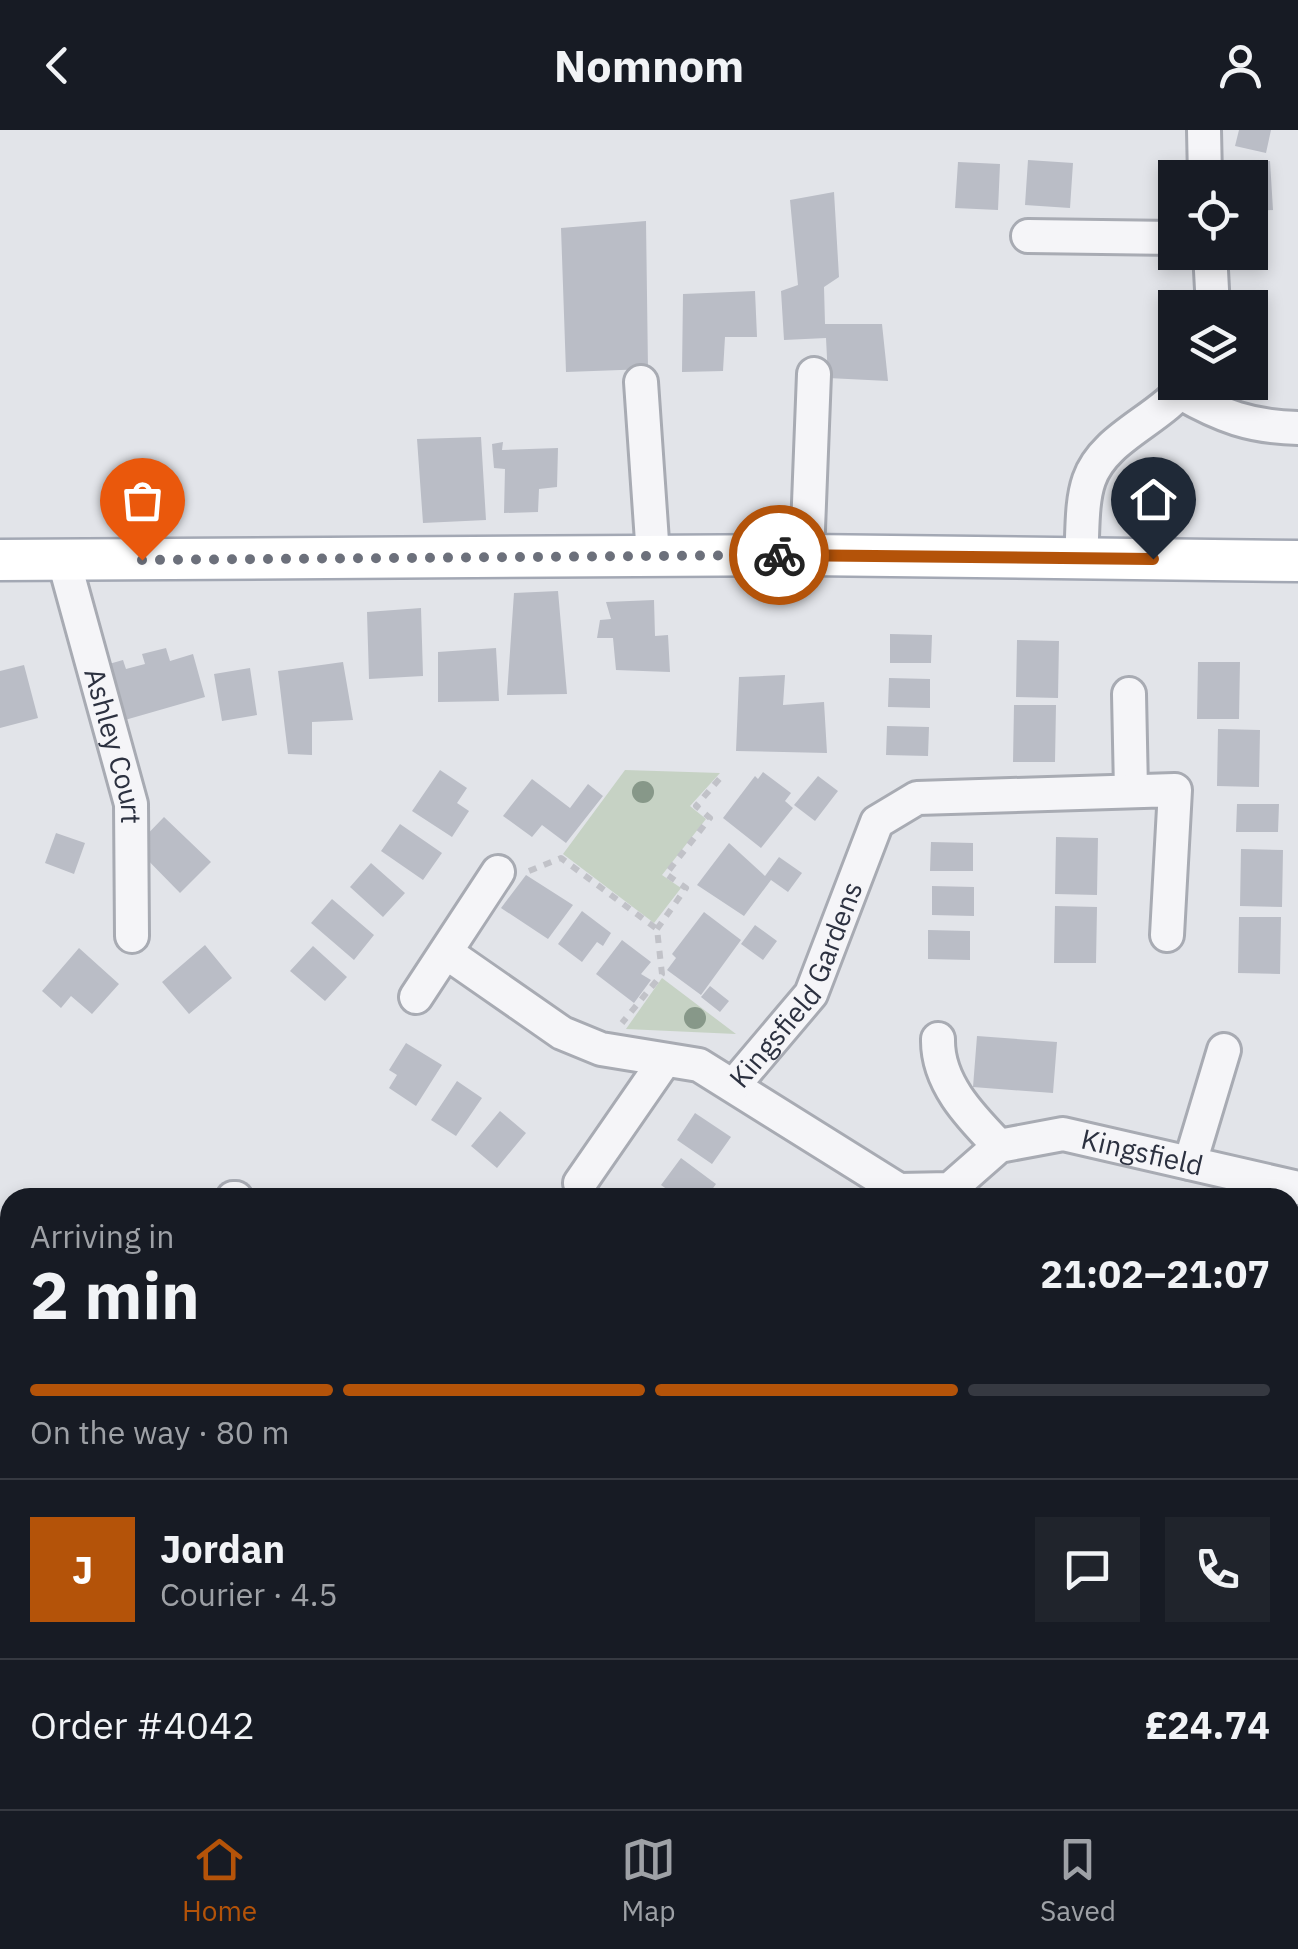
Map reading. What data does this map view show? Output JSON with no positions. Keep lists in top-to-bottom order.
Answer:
{
  "streets": {
    "street": ["Ashley Court", "Kingsfield Gardens", "Kingsfield"]
  },
  "page": {
    "header": "Nomnom",
    "heading": ["2 min", "Arriving in", "21:02–21:07"],
    "panel": [
      "Jordan",
      "Courier · 4.5",
      "Order #4042",
      "£24.74"
    ],
    "bar": "On the way · 80 m",
    "round": "J",
    "tabs": ["Home", "Map", "Saved"]
  }
}
